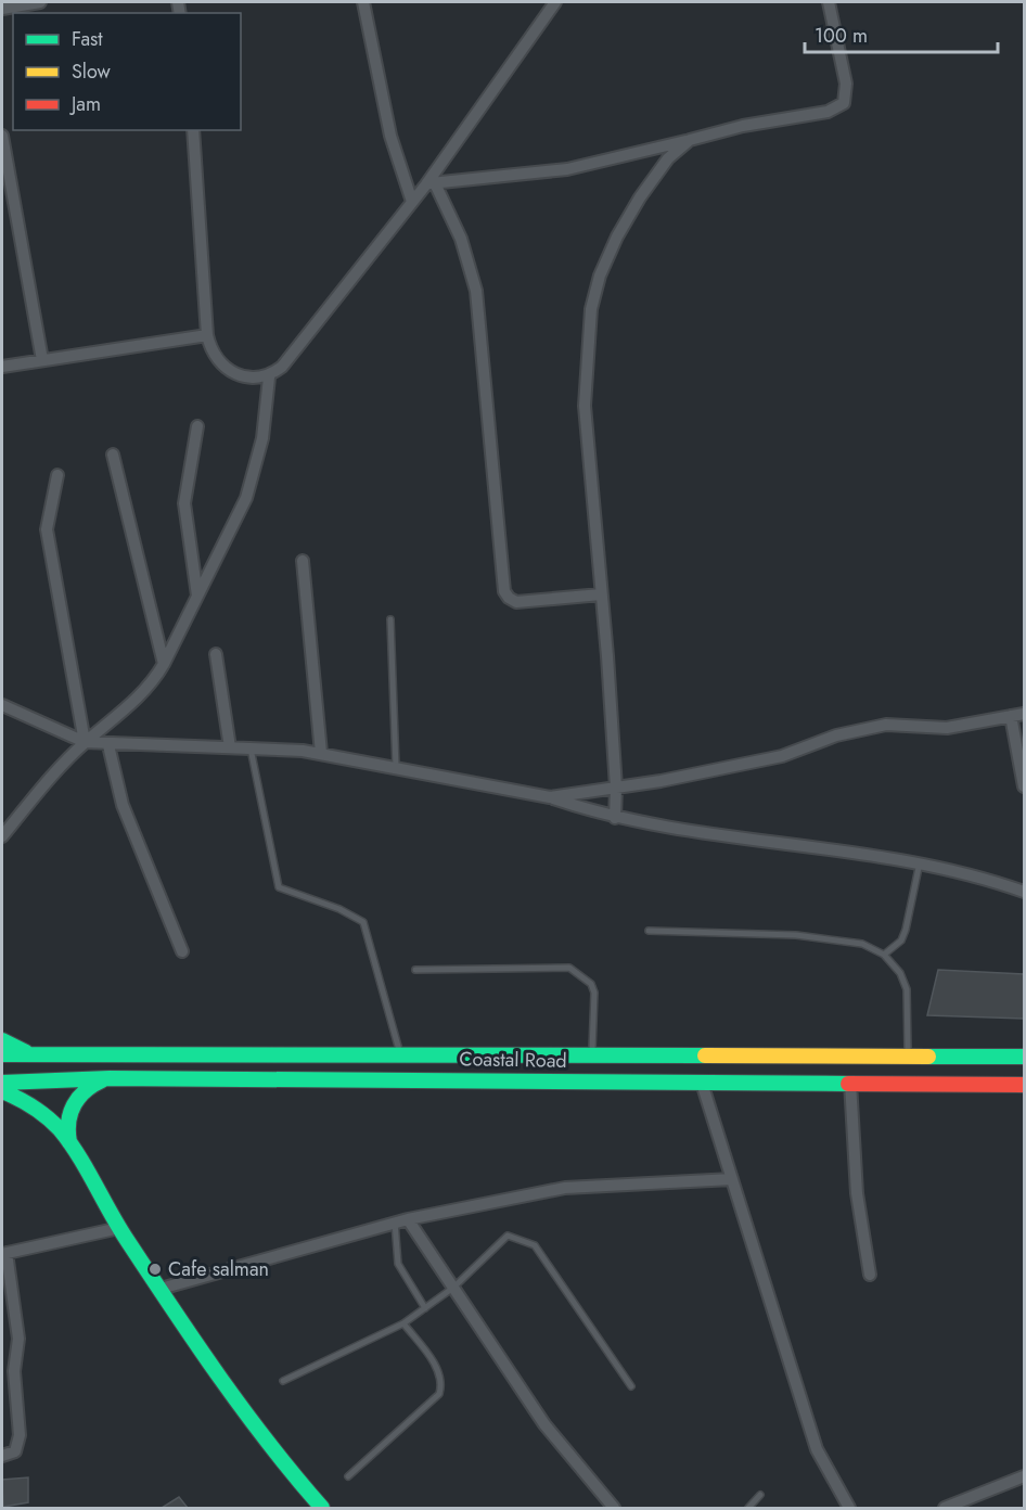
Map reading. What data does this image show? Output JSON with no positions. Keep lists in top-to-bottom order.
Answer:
{
  "streets": {
    "main road": ["Coastal Road"]
  },
  "places": ["Cafe salman"],
  "legend": ["Fast", "Slow", "Jam"],
  "scale_bar": "100 m"
}
